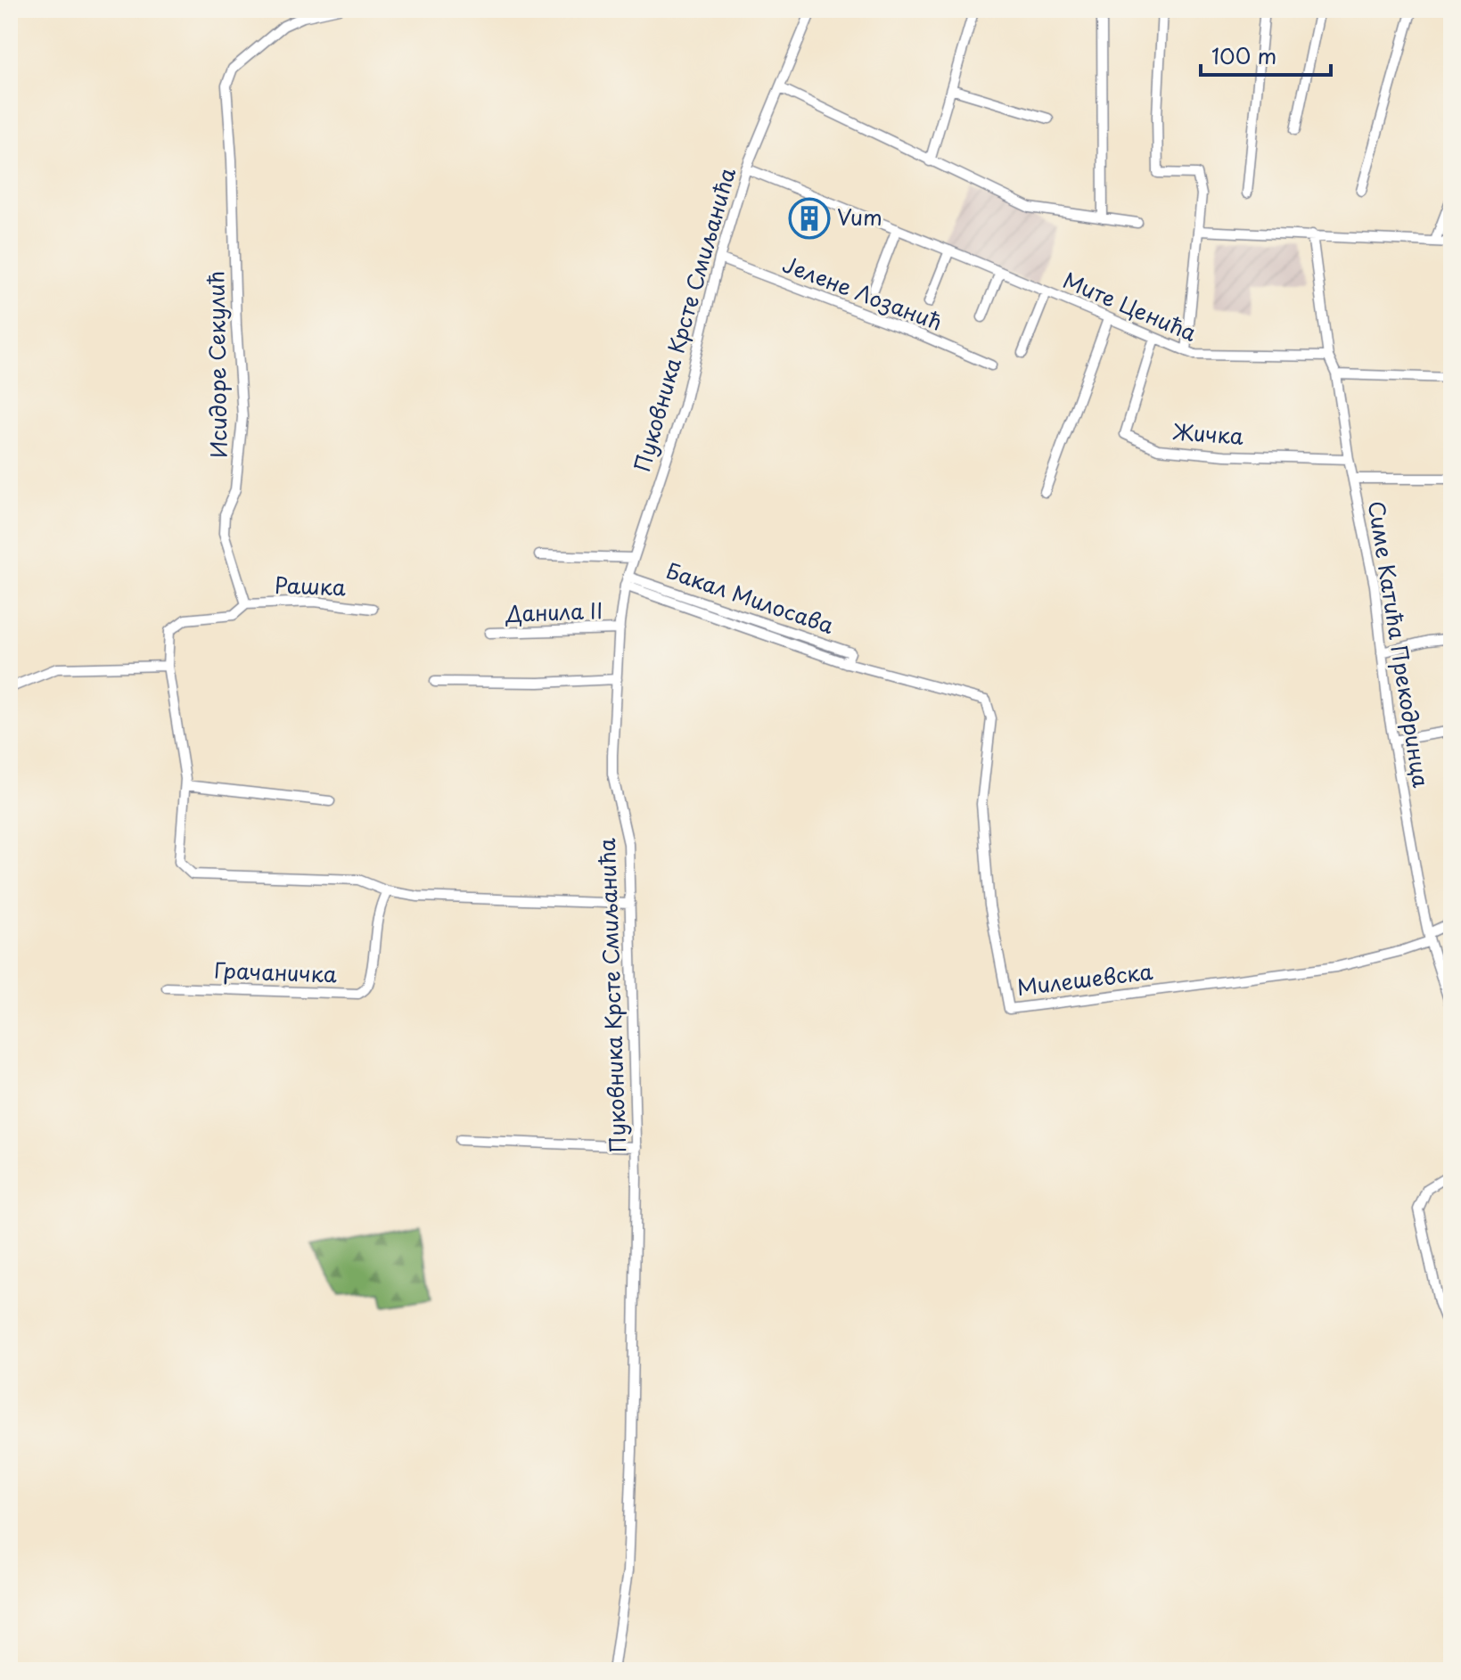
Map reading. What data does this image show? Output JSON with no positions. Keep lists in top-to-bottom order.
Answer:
{
  "streets": {
    "street": [
      "Јелене Лозанић",
      "Мите Ценића",
      "Пуковника Крсте Смиљанића",
      "Исидоре Секулић",
      "Жичка",
      "Рашка",
      "Бакал Милосава",
      "Данила II",
      "Симе Катића Прекодринца",
      "Грачаничка",
      "Милешевска"
    ]
  },
  "crossings": [
    ["Јелене Лозанић", "Пуковника Крсте Смиљанића"],
    ["Мите Ценића", "Пуковника Крсте Смиљанића"],
    ["Мите Ценића", "Жичка"],
    ["Мите Ценића", "Симе Катића Прекодринца"],
    ["Пуковника Крсте Смиљанића", "Бакал Милосава"],
    ["Пуковника Крсте Смиљанића", "Данила II"],
    ["Исидоре Секулић", "Рашка"],
    ["Жичка", "Симе Катића Прекодринца"],
    ["Бакал Милосава", "Милешевска"],
    ["Симе Катића Прекодринца", "Милешевска"]
  ],
  "places": {
    "building": ["Vum"]
  },
  "scale_bar": "100 m"
}
